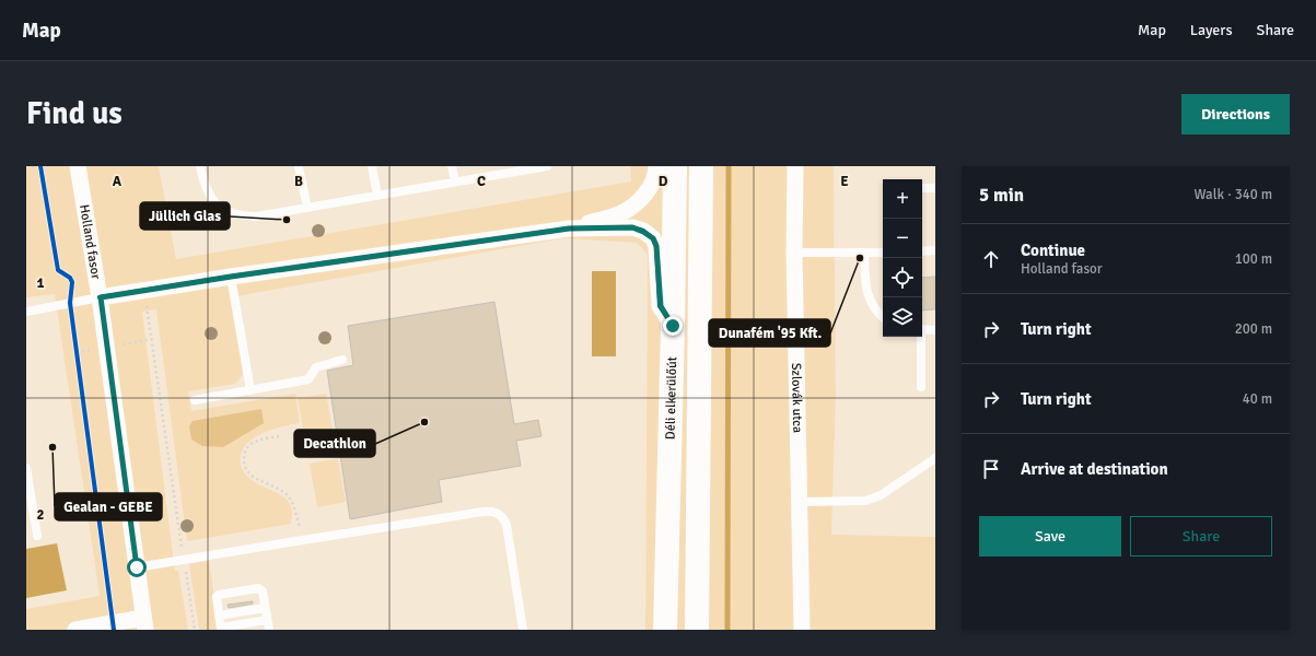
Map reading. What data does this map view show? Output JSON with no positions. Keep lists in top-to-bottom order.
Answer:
{
  "streets": {
    "main road": ["Déli elkerülőút"],
    "street": ["Holland fasor", "Szlovák utca"]
  },
  "places": [
    "Jüllich Glas",
    "Dunafém '95 Kft.",
    "Decathlon",
    "Gealan - GEBE"
  ],
  "page": {
    "header": "Map",
    "nav": ["Map", "Layers", "Share"],
    "buttons": [
      "Directions",
      ["Save", "Share"]
    ],
    "title": "Find us",
    "heading": ["5 min", "Walk · 340 m"],
    "map_buttons": ["+", "−"],
    "list": [
      ["Continue", "Holland fasor", "100 m"],
      ["Turn right", "200 m"],
      ["Turn right", "40 m"],
      "Arrive at destination"
    ]
  },
  "grid": {
    "columns": [
      "A",
      "B",
      "C",
      "D",
      "E"
    ],
    "rows": ["1", "2"]
  }
}
